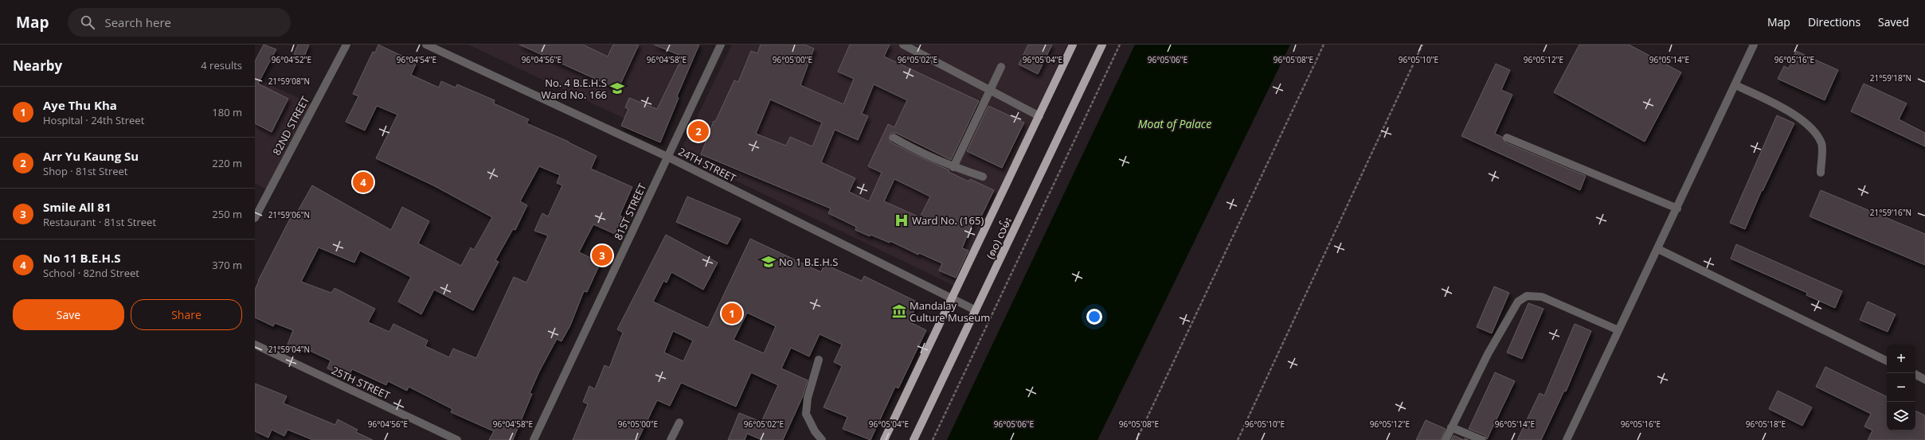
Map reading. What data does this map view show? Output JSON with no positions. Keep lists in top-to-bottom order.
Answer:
{
  "streets": {
    "main road": ["(၈၀) လမ်း"],
    "street": [
      "82ND STREET",
      "24TH STREET",
      "81ST STREET",
      "25TH STREET"
    ]
  },
  "crossings": [
    ["24TH STREET", "81ST STREET"],
    ["24TH STREET", "(၈၀) လမ်း"]
  ],
  "water": ["Moat of Palace"],
  "places": {
    "school or university": ["No. 4 B.E.H.S Ward No. 166", "No 1 B.E.H.S"],
    "hospital": ["Ward No. (165)"],
    "museum": ["Mandalay Culture Museum"]
  },
  "page": {
    "header": "Map",
    "search": "Search here",
    "nav": ["Map", "Directions", "Saved"],
    "heading": ["Nearby", "4 results"],
    "list": [
      {
        "mark": "1",
        "name": "Aye Thu Kha",
        "note": "Hospital · 24th Street",
        "value": "180 m"
      },
      {
        "mark": "2",
        "name": "Arr Yu Kaung Su",
        "note": "Shop · 81st Street",
        "value": "220 m"
      },
      {
        "mark": "3",
        "name": "Smile All 81",
        "note": "Restaurant · 81st Street",
        "value": "250 m"
      },
      {
        "mark": "4",
        "name": "No 11 B.E.H.S",
        "note": "School · 82nd Street",
        "value": "370 m"
      }
    ],
    "pins": [
      "2",
      "4",
      "3",
      "1"
    ],
    "buttons": ["Save", "Share"],
    "map_buttons": ["+", "−"]
  },
  "coordinates": [
    "96°04'54\"E",
    "96°04'56\"E",
    "96°04'58\"E",
    "96°05'00\"E",
    "96°05'04\"E",
    "96°05'06\"E",
    "96°05'08\"E",
    "96°05'10\"E",
    "96°05'12\"E",
    "96°05'16\"E",
    "96°04'52\"E",
    "96°05'02\"E",
    "96°05'14\"E",
    "21°59'18\"N",
    "21°59'08\"N",
    "21°59'16\"N",
    "21°59'06\"N",
    "21°59'04\"N",
    "96°05'18\"E"
  ]
}
